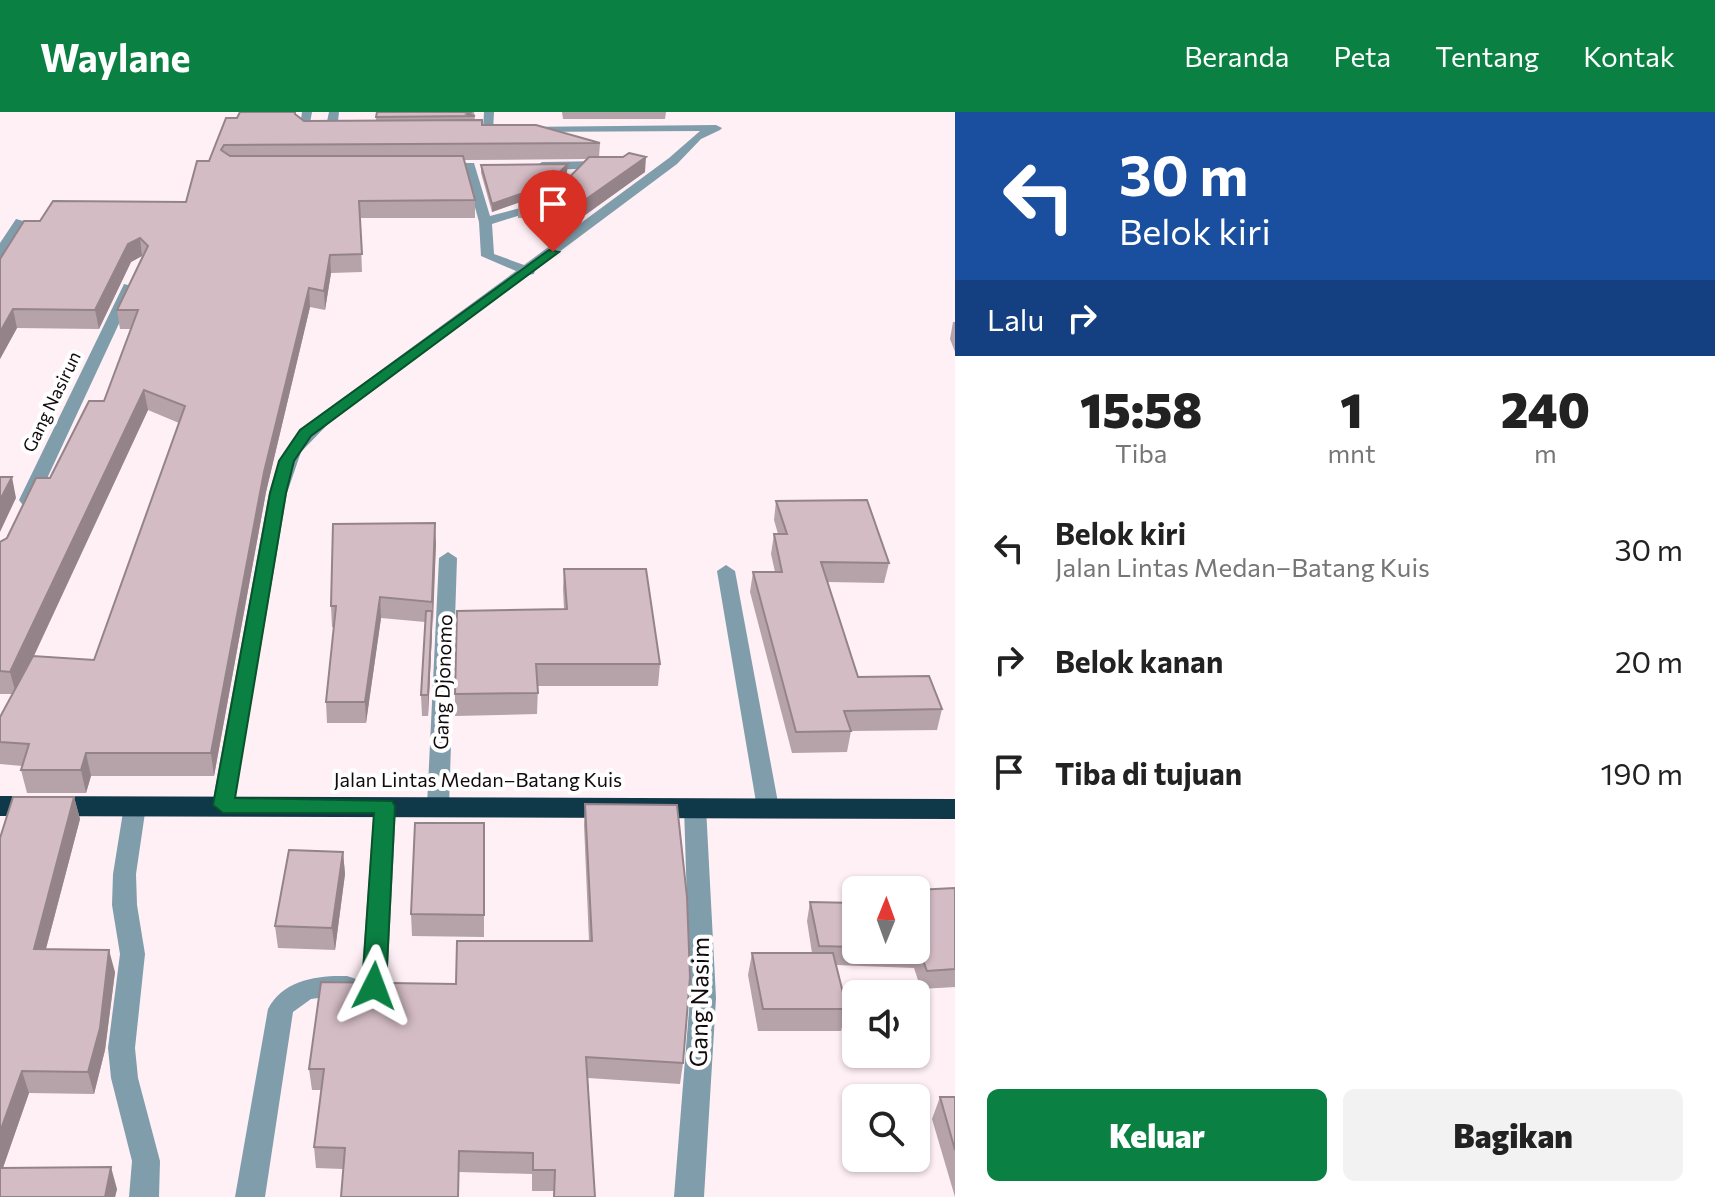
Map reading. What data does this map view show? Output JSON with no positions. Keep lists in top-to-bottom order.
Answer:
{
  "streets": {
    "highway": ["Jalan Lintas Medan–Batang Kuis"],
    "street": ["Gang Nasirun", "Gang Djonomo", "Gang Nasim"]
  },
  "crossings": [
    ["Gang Djonomo", "Jalan Lintas Medan–Batang Kuis"],
    ["Jalan Lintas Medan–Batang Kuis", "Gang Nasim"]
  ],
  "north": "top",
  "page": {
    "header": "Waylane",
    "nav": [
      "Beranda",
      "Peta",
      "Tentang",
      "Kontak"
    ],
    "turn": ["30 m", "Belok kiri"],
    "then": "Lalu",
    "eta": [
      "15:58",
      "Tiba",
      "1",
      "mnt",
      "240",
      "m"
    ],
    "list": [
      {
        "name": "Belok kiri",
        "note": "Jalan Lintas Medan–Batang Kuis",
        "value": "30 m"
      },
      {
        "name": "Belok kanan",
        "value": "20 m"
      },
      {
        "name": "Tiba di tujuan",
        "value": "190 m"
      }
    ],
    "buttons": ["Keluar", "Bagikan"]
  }
}
